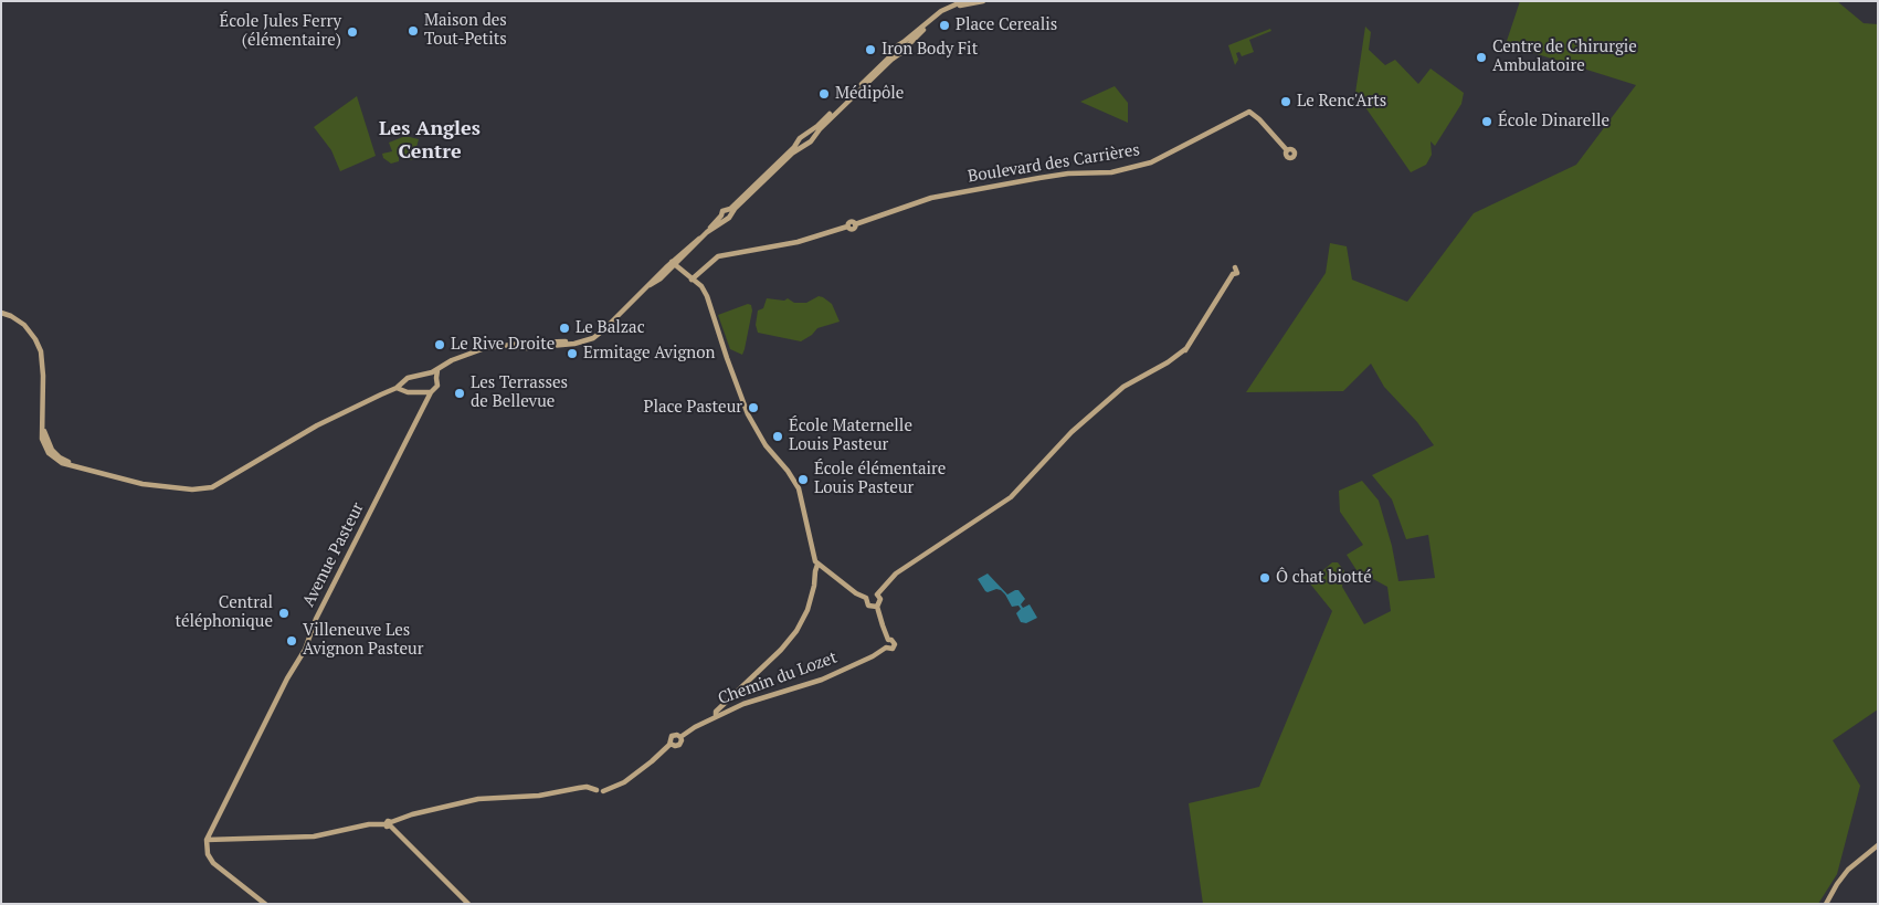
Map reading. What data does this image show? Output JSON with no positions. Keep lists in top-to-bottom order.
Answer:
{
  "streets": {
    "street": ["Boulevard des Carrières", "Avenue Pasteur", "Chemin du Lozet"]
  },
  "districts": ["Les Angles Centre"],
  "places": [
    "Place Cerealis",
    "Maison des Tout-Petits",
    "École Jules Ferry (élémentaire)",
    "Iron Body Fit",
    "Centre de Chirurgie Ambulatoire",
    "Médipôle",
    "Le Renc'Arts",
    "École Dinarelle",
    "Le Balzac",
    "Le Rive Droite",
    "Ermitage Avignon",
    "Les Terrasses de Bellevue",
    "Place Pasteur",
    "École Maternelle Louis Pasteur",
    "École élémentaire Louis Pasteur",
    "Ô chat biotté",
    "Central téléphonique",
    "Villeneuve Les Avignon Pasteur"
  ]
}
